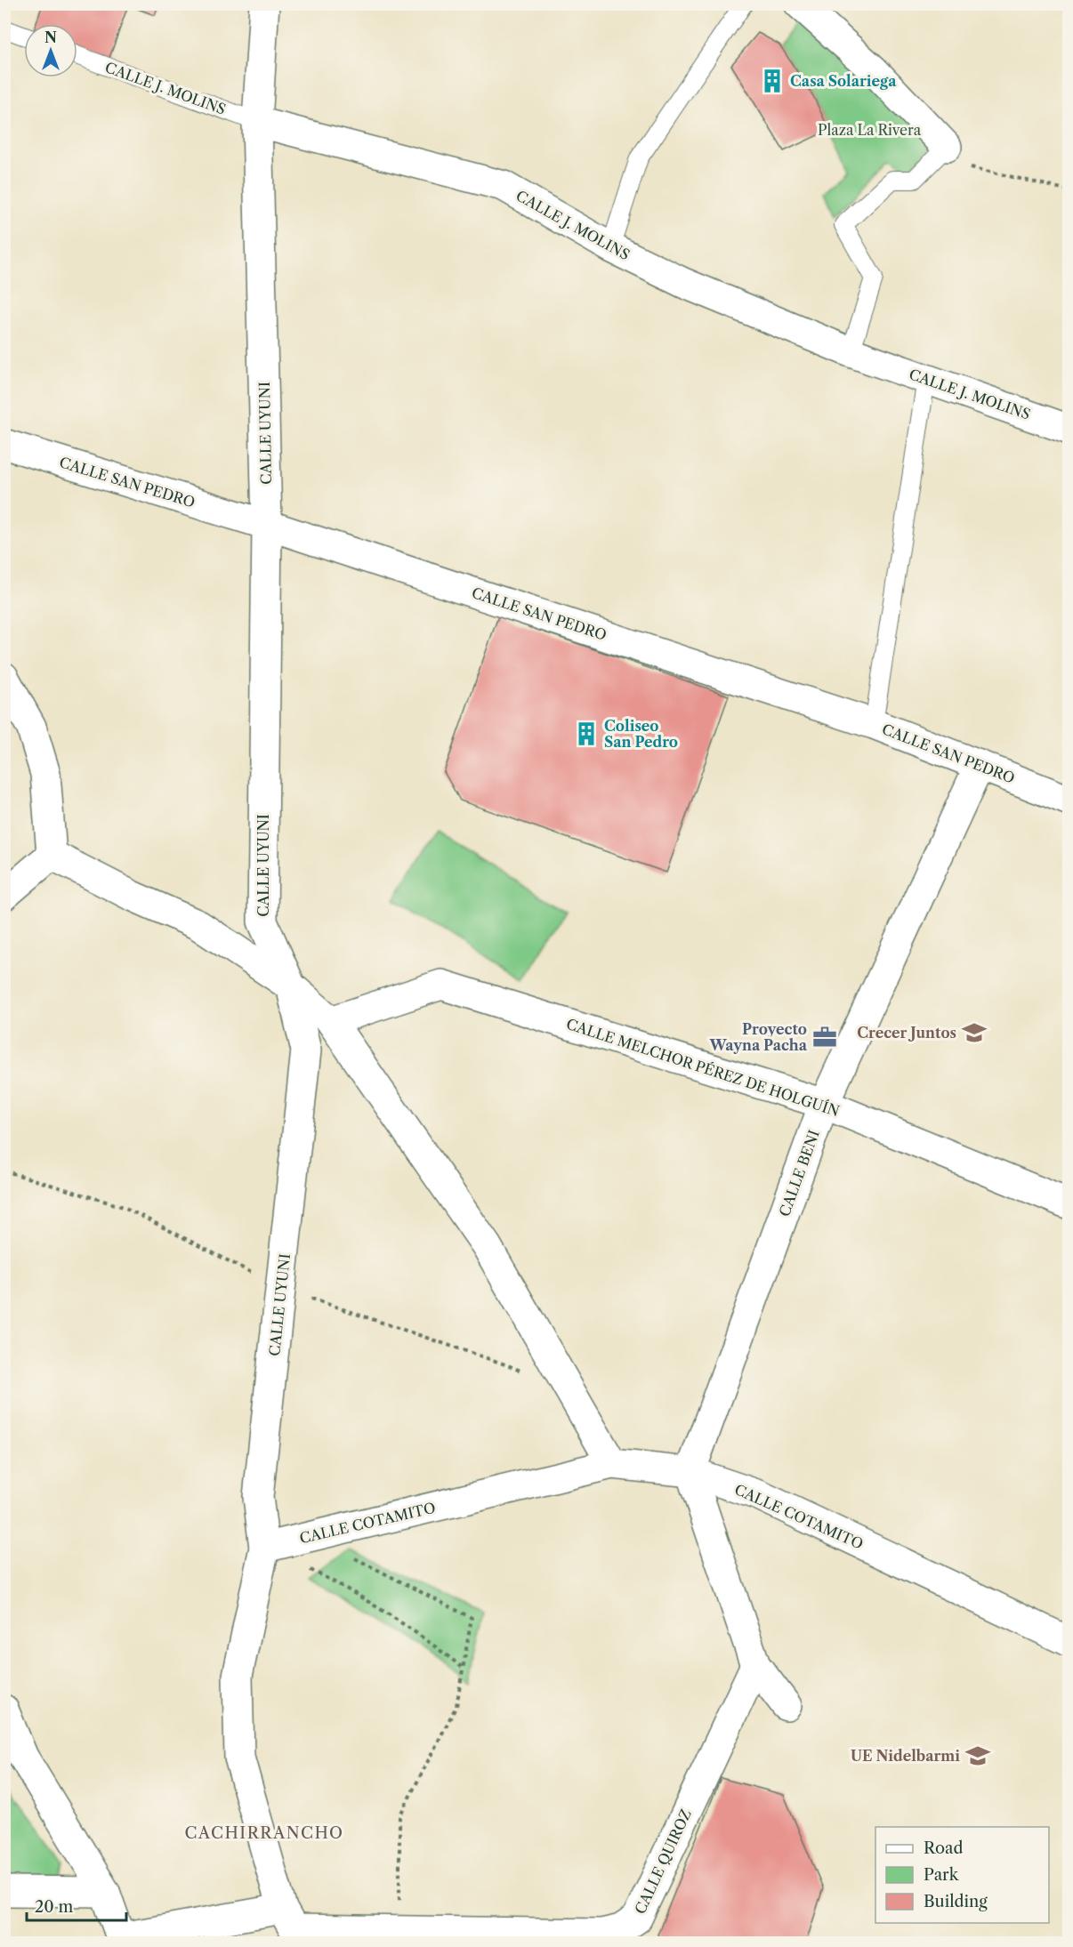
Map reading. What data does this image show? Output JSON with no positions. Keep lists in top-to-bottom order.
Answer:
{
  "streets": {
    "street": [
      "CALLE J. MOLINS",
      "CALLE UYUNI",
      "CALLE SAN PEDRO",
      "CALLE MELCHOR PÉREZ DE HOLGUÍN",
      "CALLE BENI",
      "CALLE COTAMITO",
      "CALLE QUIROZ"
    ]
  },
  "crossings": [
    ["CALLE J. MOLINS", "CALLE UYUNI"],
    ["CALLE UYUNI", "CALLE SAN PEDRO"],
    ["CALLE UYUNI", "CALLE COTAMITO"],
    ["CALLE UYUNI", "CALLE QUIROZ"],
    ["CALLE SAN PEDRO", "CALLE BENI"],
    ["CALLE MELCHOR PÉREZ DE HOLGUÍN", "CALLE BENI"],
    ["CALLE BENI", "CALLE COTAMITO"]
  ],
  "districts": ["CACHIRRANCHO"],
  "parks": ["Plaza La Rivera"],
  "places": {
    "building": ["Casa Solariega", "Coliseo San Pedro"],
    "school or university": ["Crecer Juntos", "UE Nidelbarmi"],
    "office": ["Proyecto Wayna Pacha"]
  },
  "legend": ["Road", "Park", "Building"],
  "scale_bar": "20 m",
  "north": "top"
}
